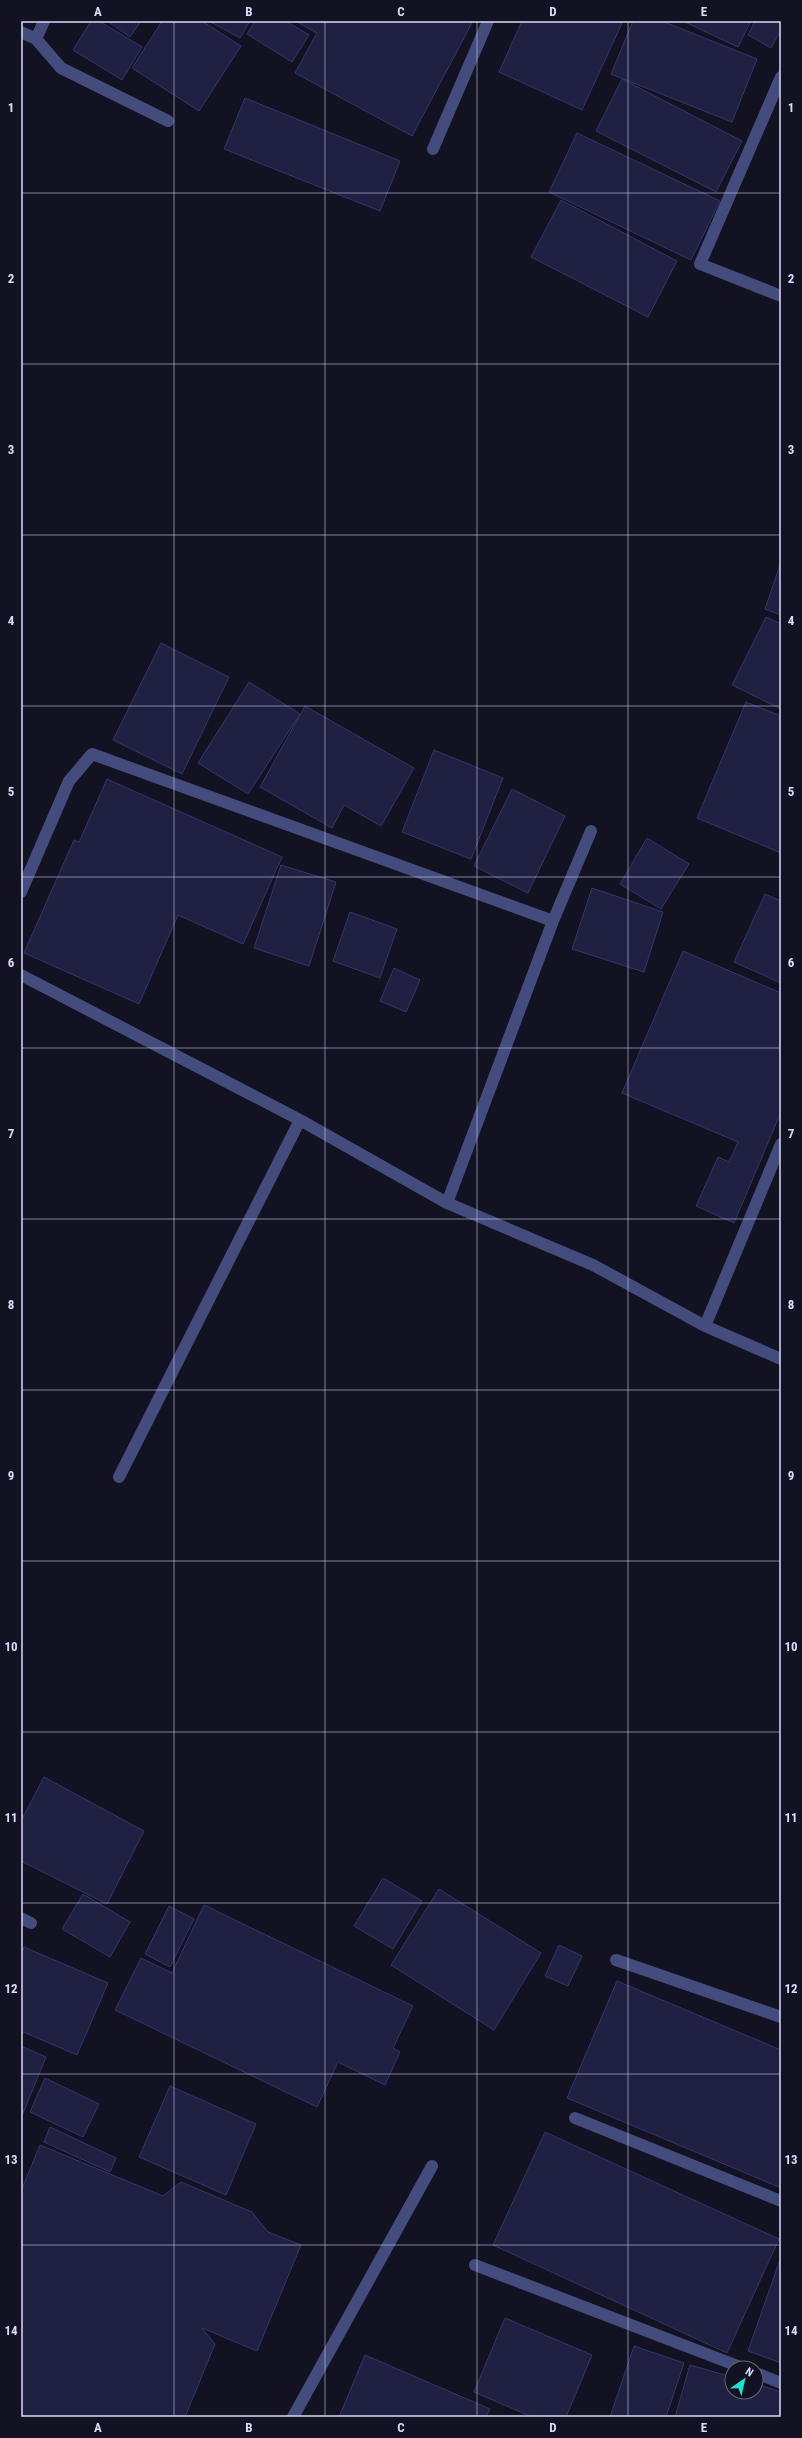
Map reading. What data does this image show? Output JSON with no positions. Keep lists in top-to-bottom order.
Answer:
{
  "north": "top right",
  "grid": {
    "columns": [
      "A",
      "B",
      "C",
      "D",
      "E"
    ],
    "rows": [
      "1",
      "2",
      "3",
      "4",
      "5",
      "6",
      "7",
      "8",
      "9",
      "10",
      "11",
      "12",
      "13",
      "14"
    ]
  }
}
